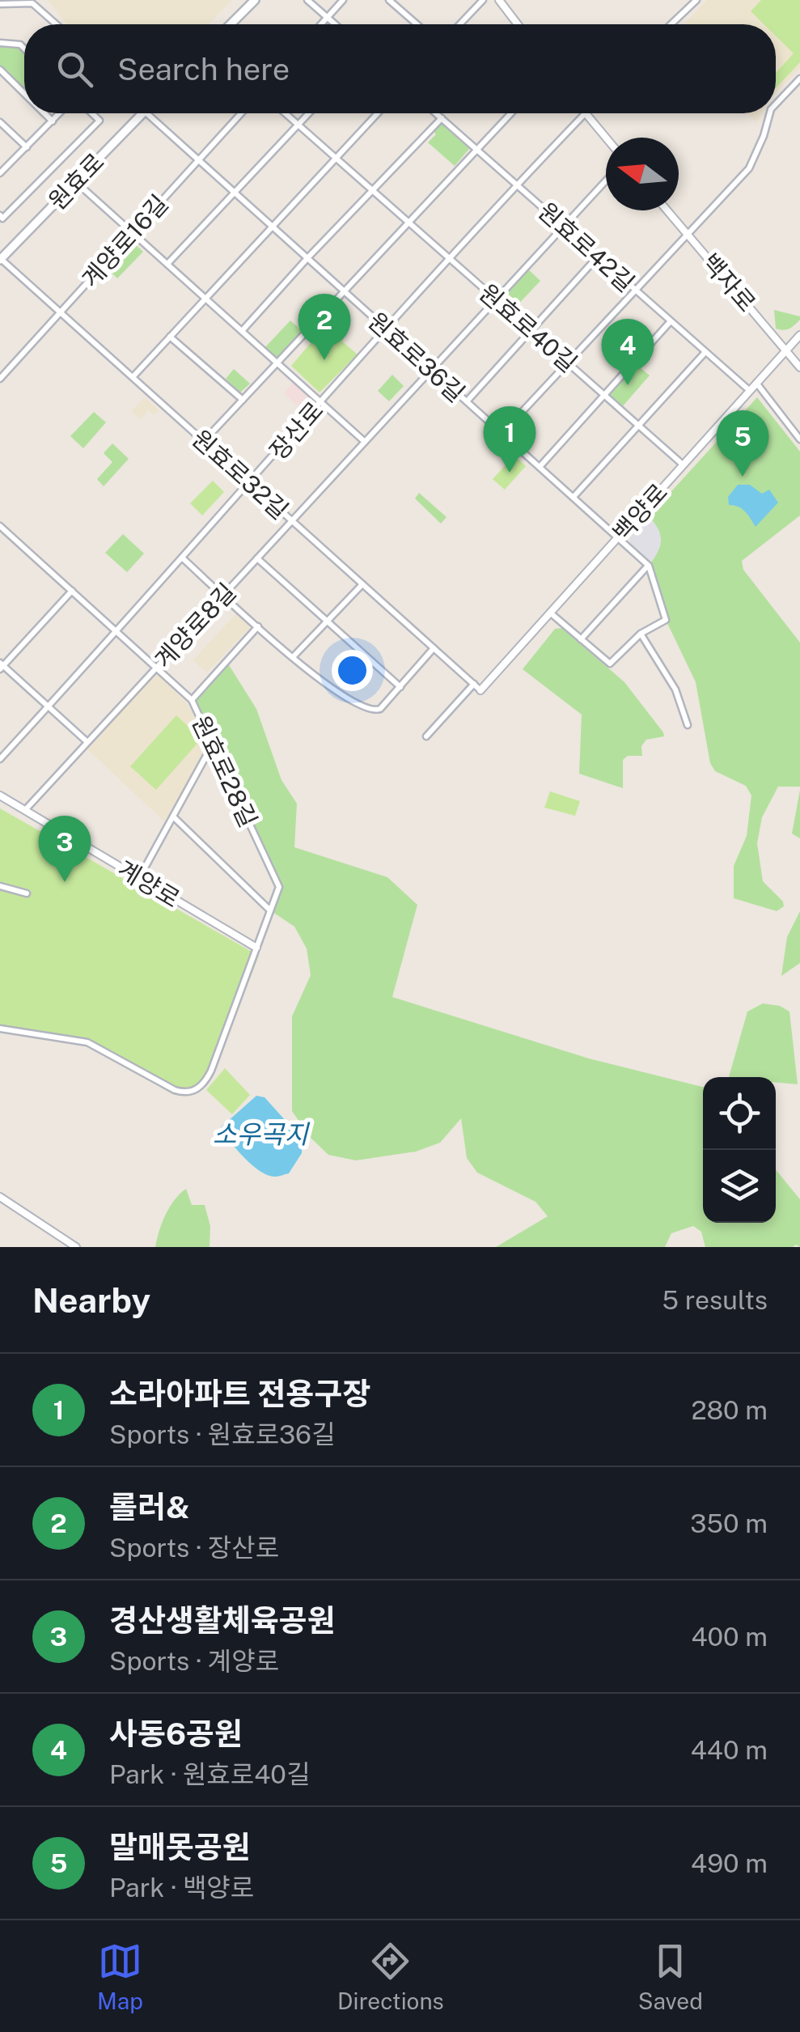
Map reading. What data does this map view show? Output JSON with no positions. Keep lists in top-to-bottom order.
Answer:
{
  "streets": {
    "main road": ["원효로"],
    "street": [
      "계양로16길",
      "원효로42길",
      "백자로",
      "원효로40길",
      "원효로36길",
      "장산로",
      "원효로32길",
      "백양로",
      "계양로8길",
      "원효로28길",
      "계양로"
    ]
  },
  "crossings": [
    ["원효로", "원효로32길"],
    ["계양로16길", "원효로36길"],
    ["계양로16길", "원효로32길"],
    ["원효로42길", "장산로"],
    ["원효로42길", "백양로"],
    ["원효로42길", "계양로8길"],
    ["백자로", "백양로"],
    ["원효로40길", "장산로"],
    ["원효로40길", "백양로"],
    ["원효로40길", "계양로8길"],
    ["원효로36길", "장산로"],
    ["원효로36길", "백양로"],
    ["원효로36길", "계양로8길"],
    ["장산로", "원효로32길"],
    ["장산로", "원효로28길"],
    ["원효로32길", "백양로"],
    ["원효로32길", "계양로8길"],
    ["계양로8길", "원효로28길"],
    ["계양로8길", "계양로"],
    ["원효로28길", "계양로"]
  ],
  "water": ["소우곡지"],
  "north": "left",
  "page": {
    "search": "Search here",
    "pins": [
      "2",
      "4",
      "1",
      "5",
      "3"
    ],
    "heading": ["Nearby", "5 results"],
    "list": [
      {
        "mark": "1",
        "name": "소라아파트 전용구장",
        "note": "Sports · 원효로36길",
        "value": "280 m"
      },
      {
        "mark": "2",
        "name": "롤러&",
        "note": "Sports · 장산로",
        "value": "350 m"
      },
      {
        "mark": "3",
        "name": "경산생활체육공원",
        "note": "Sports · 계양로",
        "value": "400 m"
      },
      {
        "mark": "4",
        "name": "사동6공원",
        "note": "Park · 원효로40길",
        "value": "440 m"
      },
      {
        "mark": "5",
        "name": "말매못공원",
        "note": "Park · 백양로",
        "value": "490 m"
      }
    ],
    "nav": ["Map", "Directions", "Saved"]
  }
}
